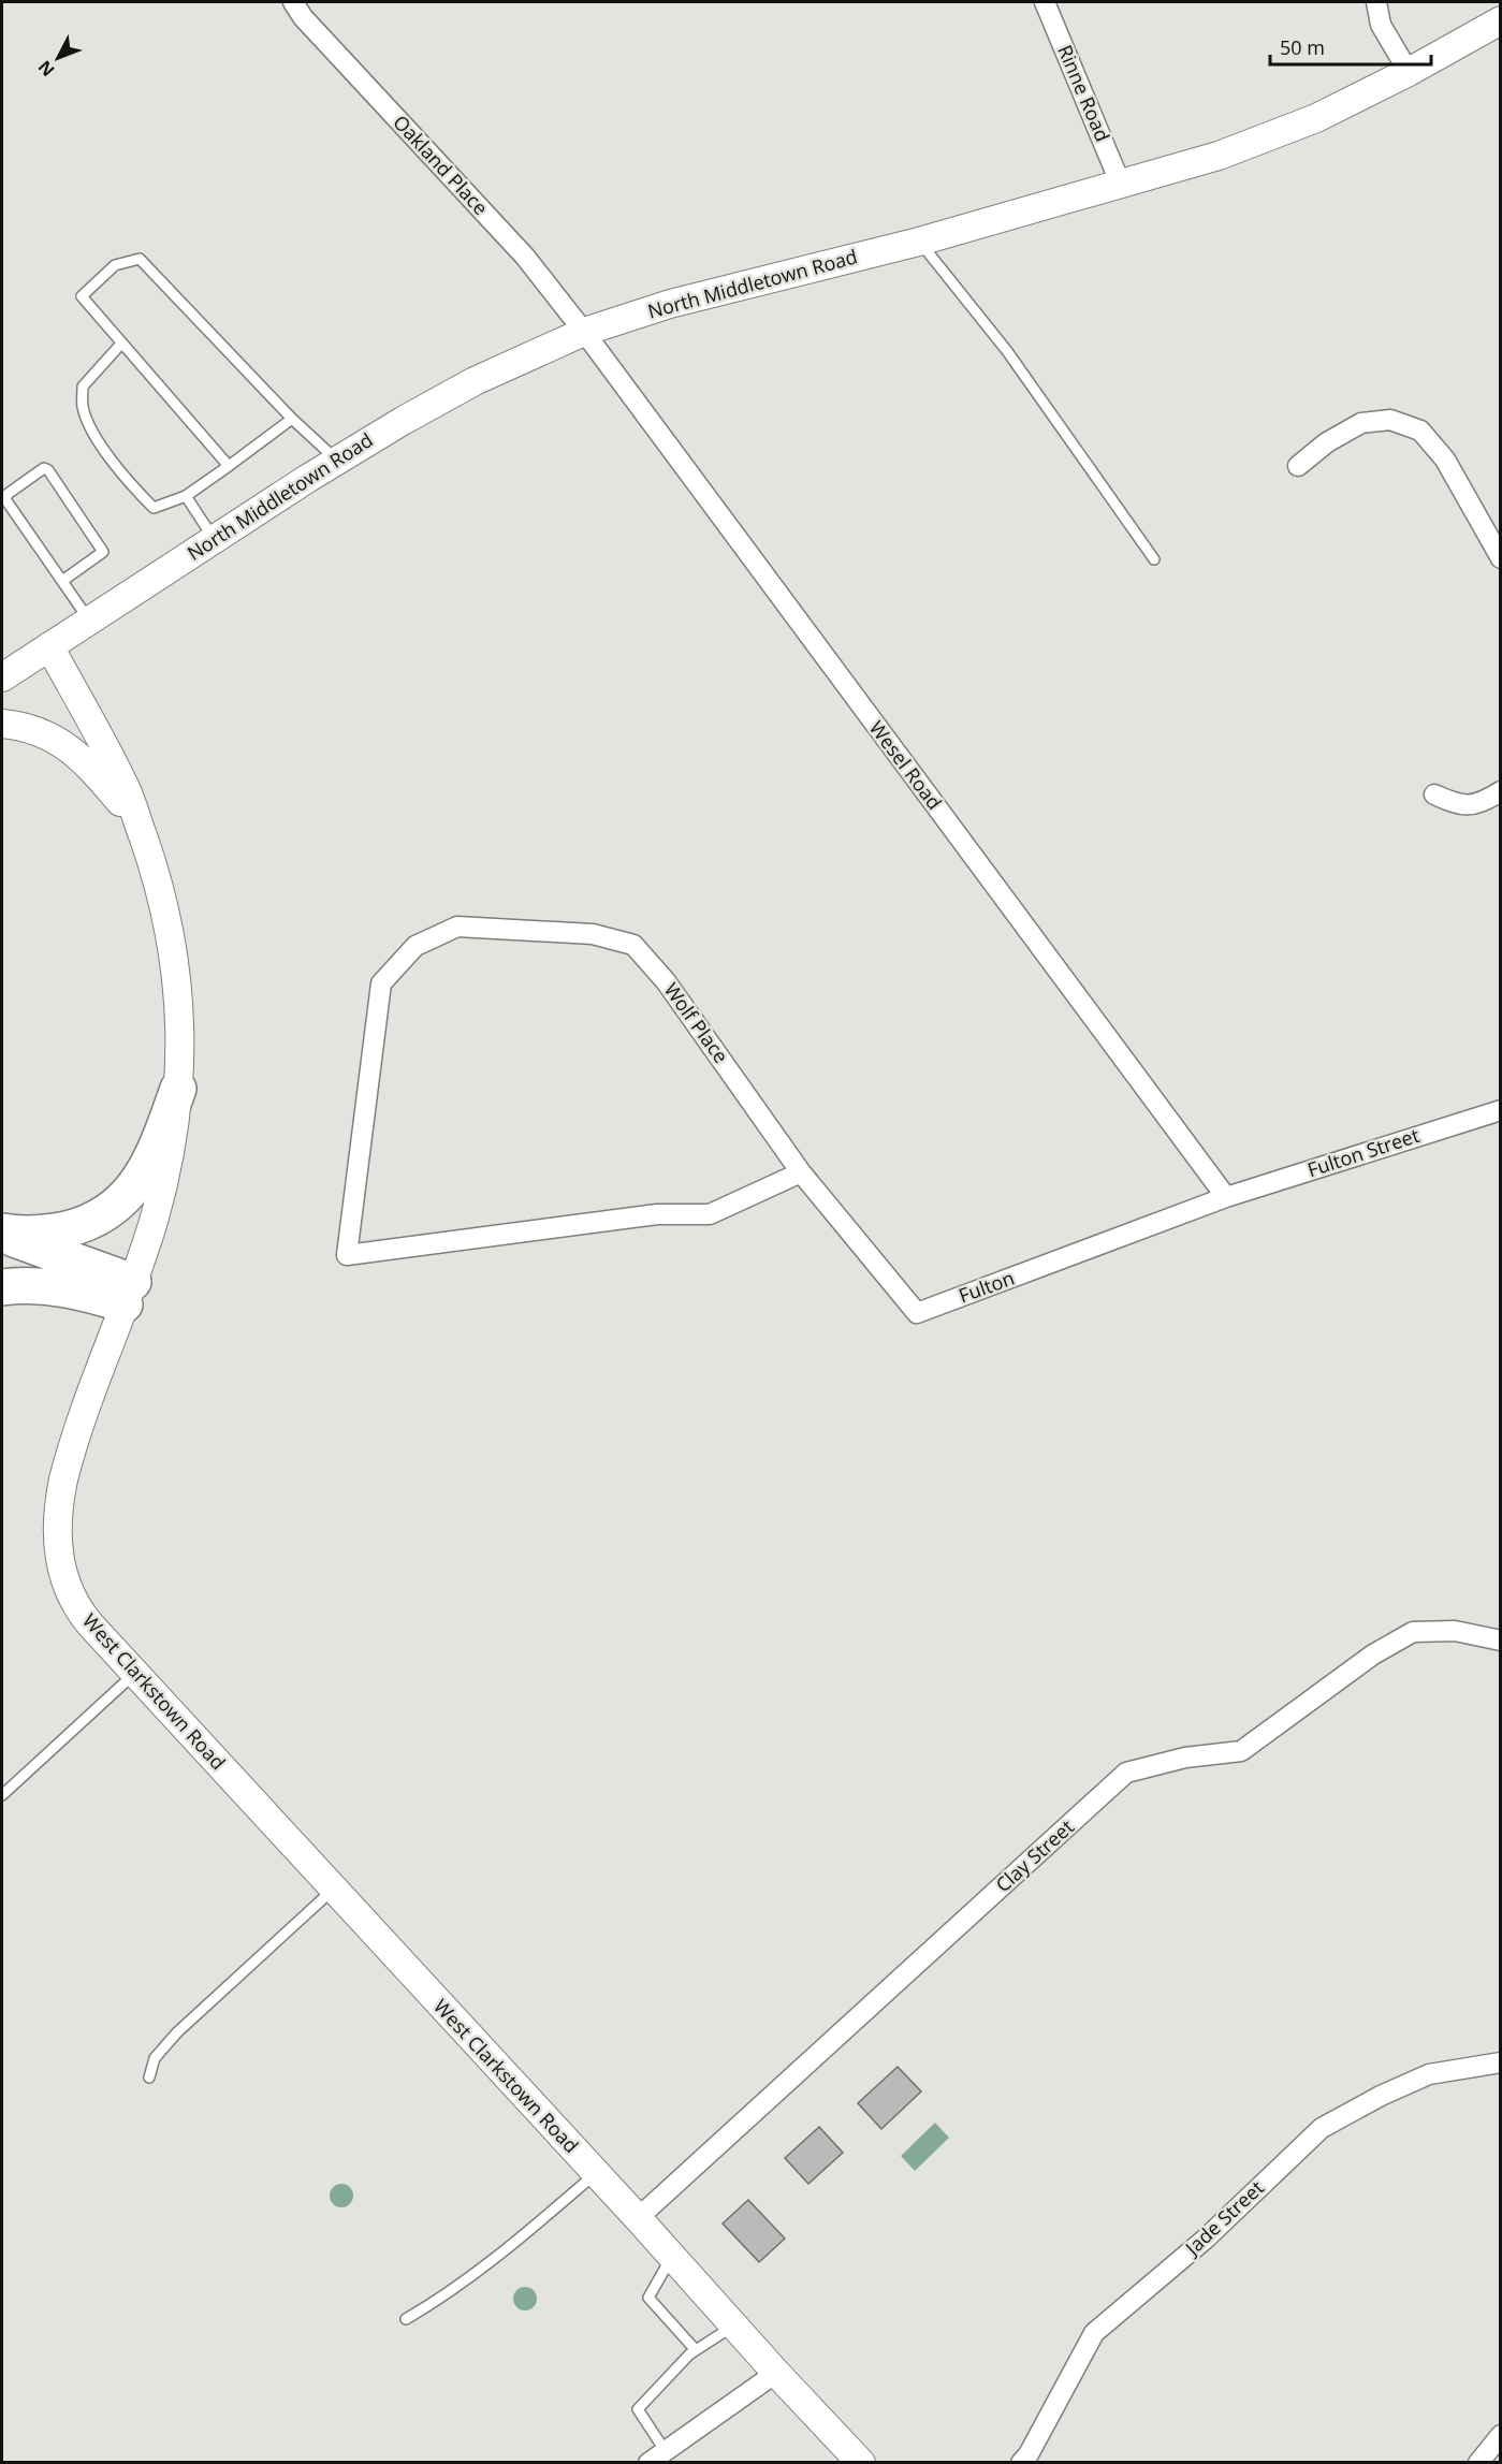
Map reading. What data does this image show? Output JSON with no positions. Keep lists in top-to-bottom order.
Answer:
{
  "streets": {
    "street": [
      "Rinne Road",
      "Oakland Place",
      "North Middletown Road",
      "Wesel Road",
      "Wolf Place",
      "Fulton Street",
      "Fulton",
      "West Clarkstown Road",
      "Clay Street",
      "Jade Street"
    ]
  },
  "crossings": [
    ["Rinne Road", "North Middletown Road"],
    ["Oakland Place", "North Middletown Road"],
    ["Oakland Place", "Wesel Road"],
    ["North Middletown Road", "Wesel Road"],
    ["North Middletown Road", "West Clarkstown Road"],
    ["Wesel Road", "Fulton Street"],
    ["Wesel Road", "Fulton"],
    ["Wolf Place", "Fulton"],
    ["Fulton Street", "Fulton"],
    ["West Clarkstown Road", "Clay Street"]
  ],
  "scale_bar": "50 m",
  "north": "bottom left"
}
